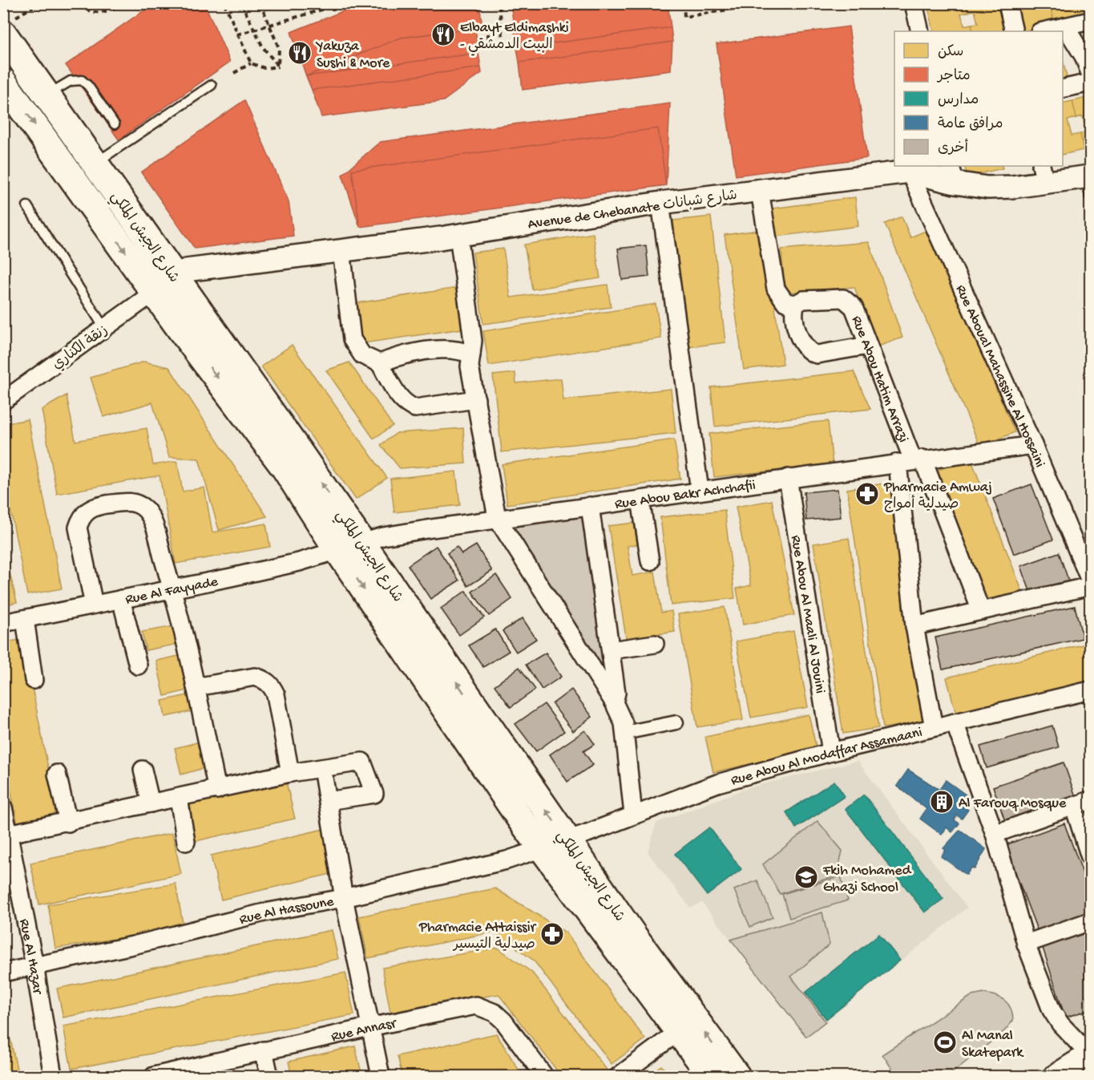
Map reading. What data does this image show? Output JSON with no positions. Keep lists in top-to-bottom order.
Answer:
{
  "streets": {
    "main road": ["شارع الجيش الملكي"],
    "street": [
      "Avenue de Chebanate شارع شبانات",
      "زنقة الكناري",
      "Rue Aboual Mahassine Al Hossaini",
      "Rue Abou Hatim Arrazi",
      "Rue Abou Bakr Achchafii",
      "Rue Al Fayyade",
      "Rue Abou Al Maali Al Jouini",
      "Rue Abou Al Modaffar Assamaani",
      "Rue Al Hassoune",
      "Rue Al Hazar",
      "Rue Annasr"
    ]
  },
  "crossings": [
    ["Avenue de Chebanate شارع شبانات", "شارع الجيش الملكي"],
    ["Avenue de Chebanate شارع شبانات", "زنقة الكناري"],
    ["Avenue de Chebanate شارع شبانات", "Rue Aboual Mahassine Al Hossaini"],
    ["شارع الجيش الملكي", "زنقة الكناري"],
    ["شارع الجيش الملكي", "Rue Abou Bakr Achchafii"],
    ["شارع الجيش الملكي", "Rue Al Fayyade"],
    ["شارع الجيش الملكي", "Rue Abou Al Modaffar Assamaani"],
    ["شارع الجيش الملكي", "Rue Al Hassoune"],
    ["Rue Aboual Mahassine Al Hossaini", "Rue Abou Bakr Achchafii"],
    ["Rue Abou Hatim Arrazi", "Rue Abou Bakr Achchafii"],
    ["Rue Abou Bakr Achchafii", "Rue Al Fayyade"],
    ["Rue Abou Bakr Achchafii", "Rue Abou Al Maali Al Jouini"],
    ["Rue Abou Al Maali Al Jouini", "Rue Abou Al Modaffar Assamaani"],
    ["Rue Abou Al Modaffar Assamaani", "Rue Al Hassoune"],
    ["Rue Al Hassoune", "Rue Al Hazar"]
  ],
  "places": {
    "restaurant": ["Elbayt Eldimashki - البيت الدمشقي", "Yakuza Sushi & More"],
    "pharmacy": ["Pharmacie Amwaj صيدلية أمواج", "Pharmacie Attaissir صيدلية التيسير"],
    "building": ["Al Farouq Mosque"],
    "school or university": ["Fkih Mohamed Ghazi School"],
    "sports": ["Al Manal Skatepark"]
  },
  "legend": [
    "سكن",
    "متاجر",
    "مدارس",
    "مرافق عامة",
    "أخرى"
  ]
}
